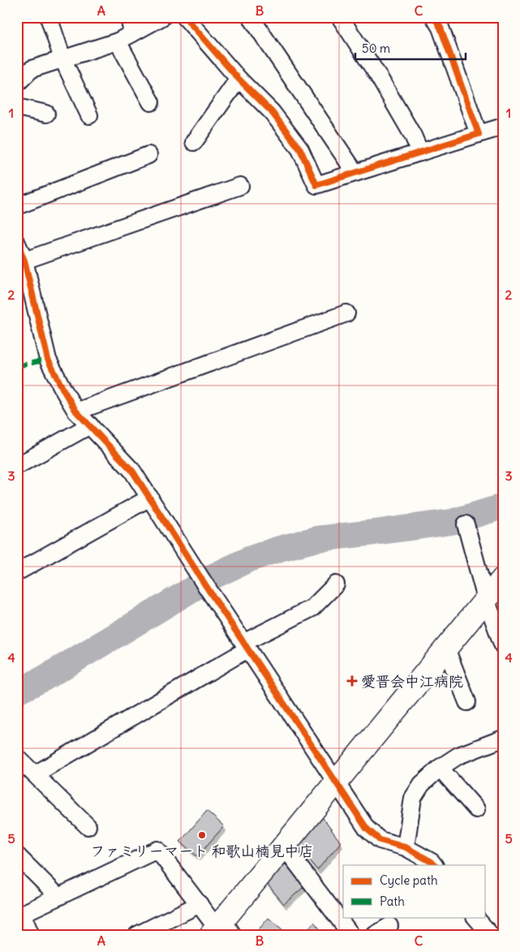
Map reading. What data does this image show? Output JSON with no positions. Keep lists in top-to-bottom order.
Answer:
{
  "places": {
    "health": ["愛晋会中江病院"],
    "other": ["ファミリーマート 和歌山楠見中店"]
  },
  "legend": ["Cycle path", "Path"],
  "scale_bar": "50 m",
  "grid": {
    "columns": ["A", "B", "C"],
    "rows": [
      "1",
      "2",
      "3",
      "4",
      "5"
    ]
  }
}
